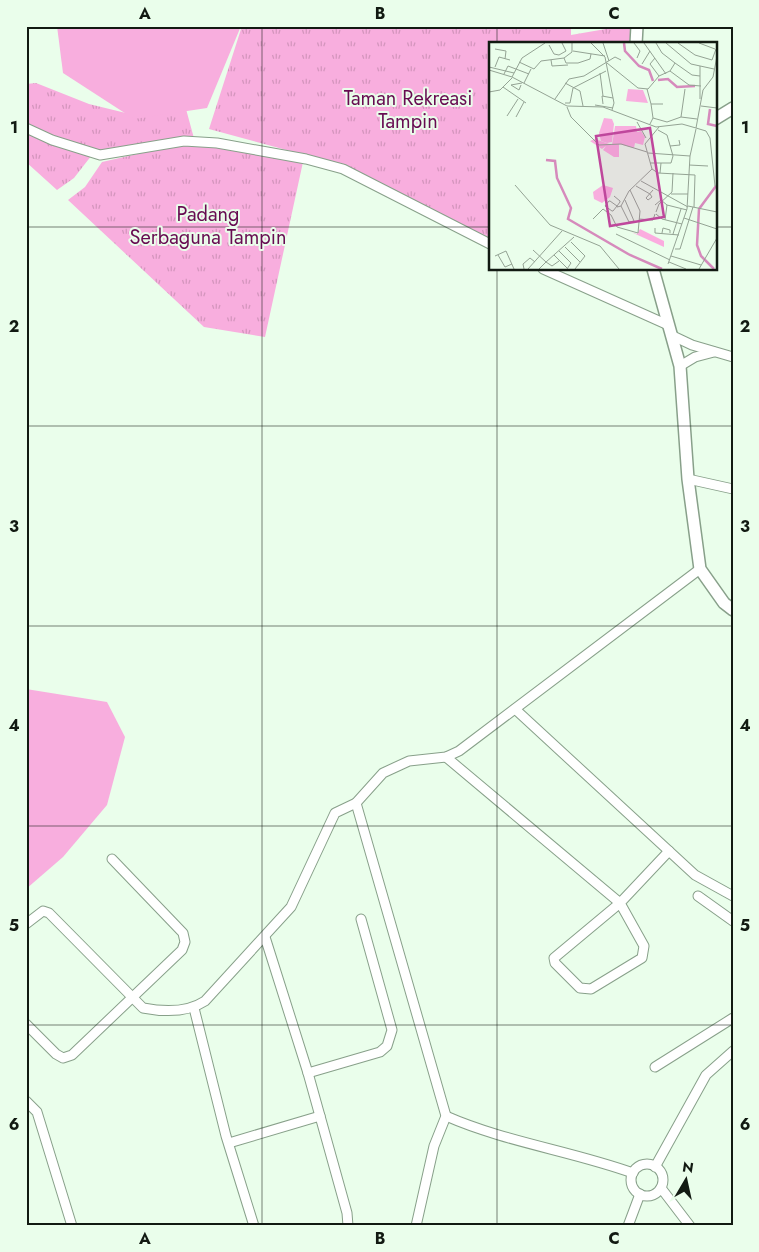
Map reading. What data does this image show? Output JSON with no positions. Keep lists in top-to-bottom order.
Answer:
{
  "parks": ["Taman Rekreasi Tampin", "Padang Serbaguna Tampin"],
  "north": "top",
  "grid": {
    "columns": ["A", "B", "C"],
    "rows": [
      "1",
      "2",
      "3",
      "4",
      "5",
      "6"
    ]
  }
}
